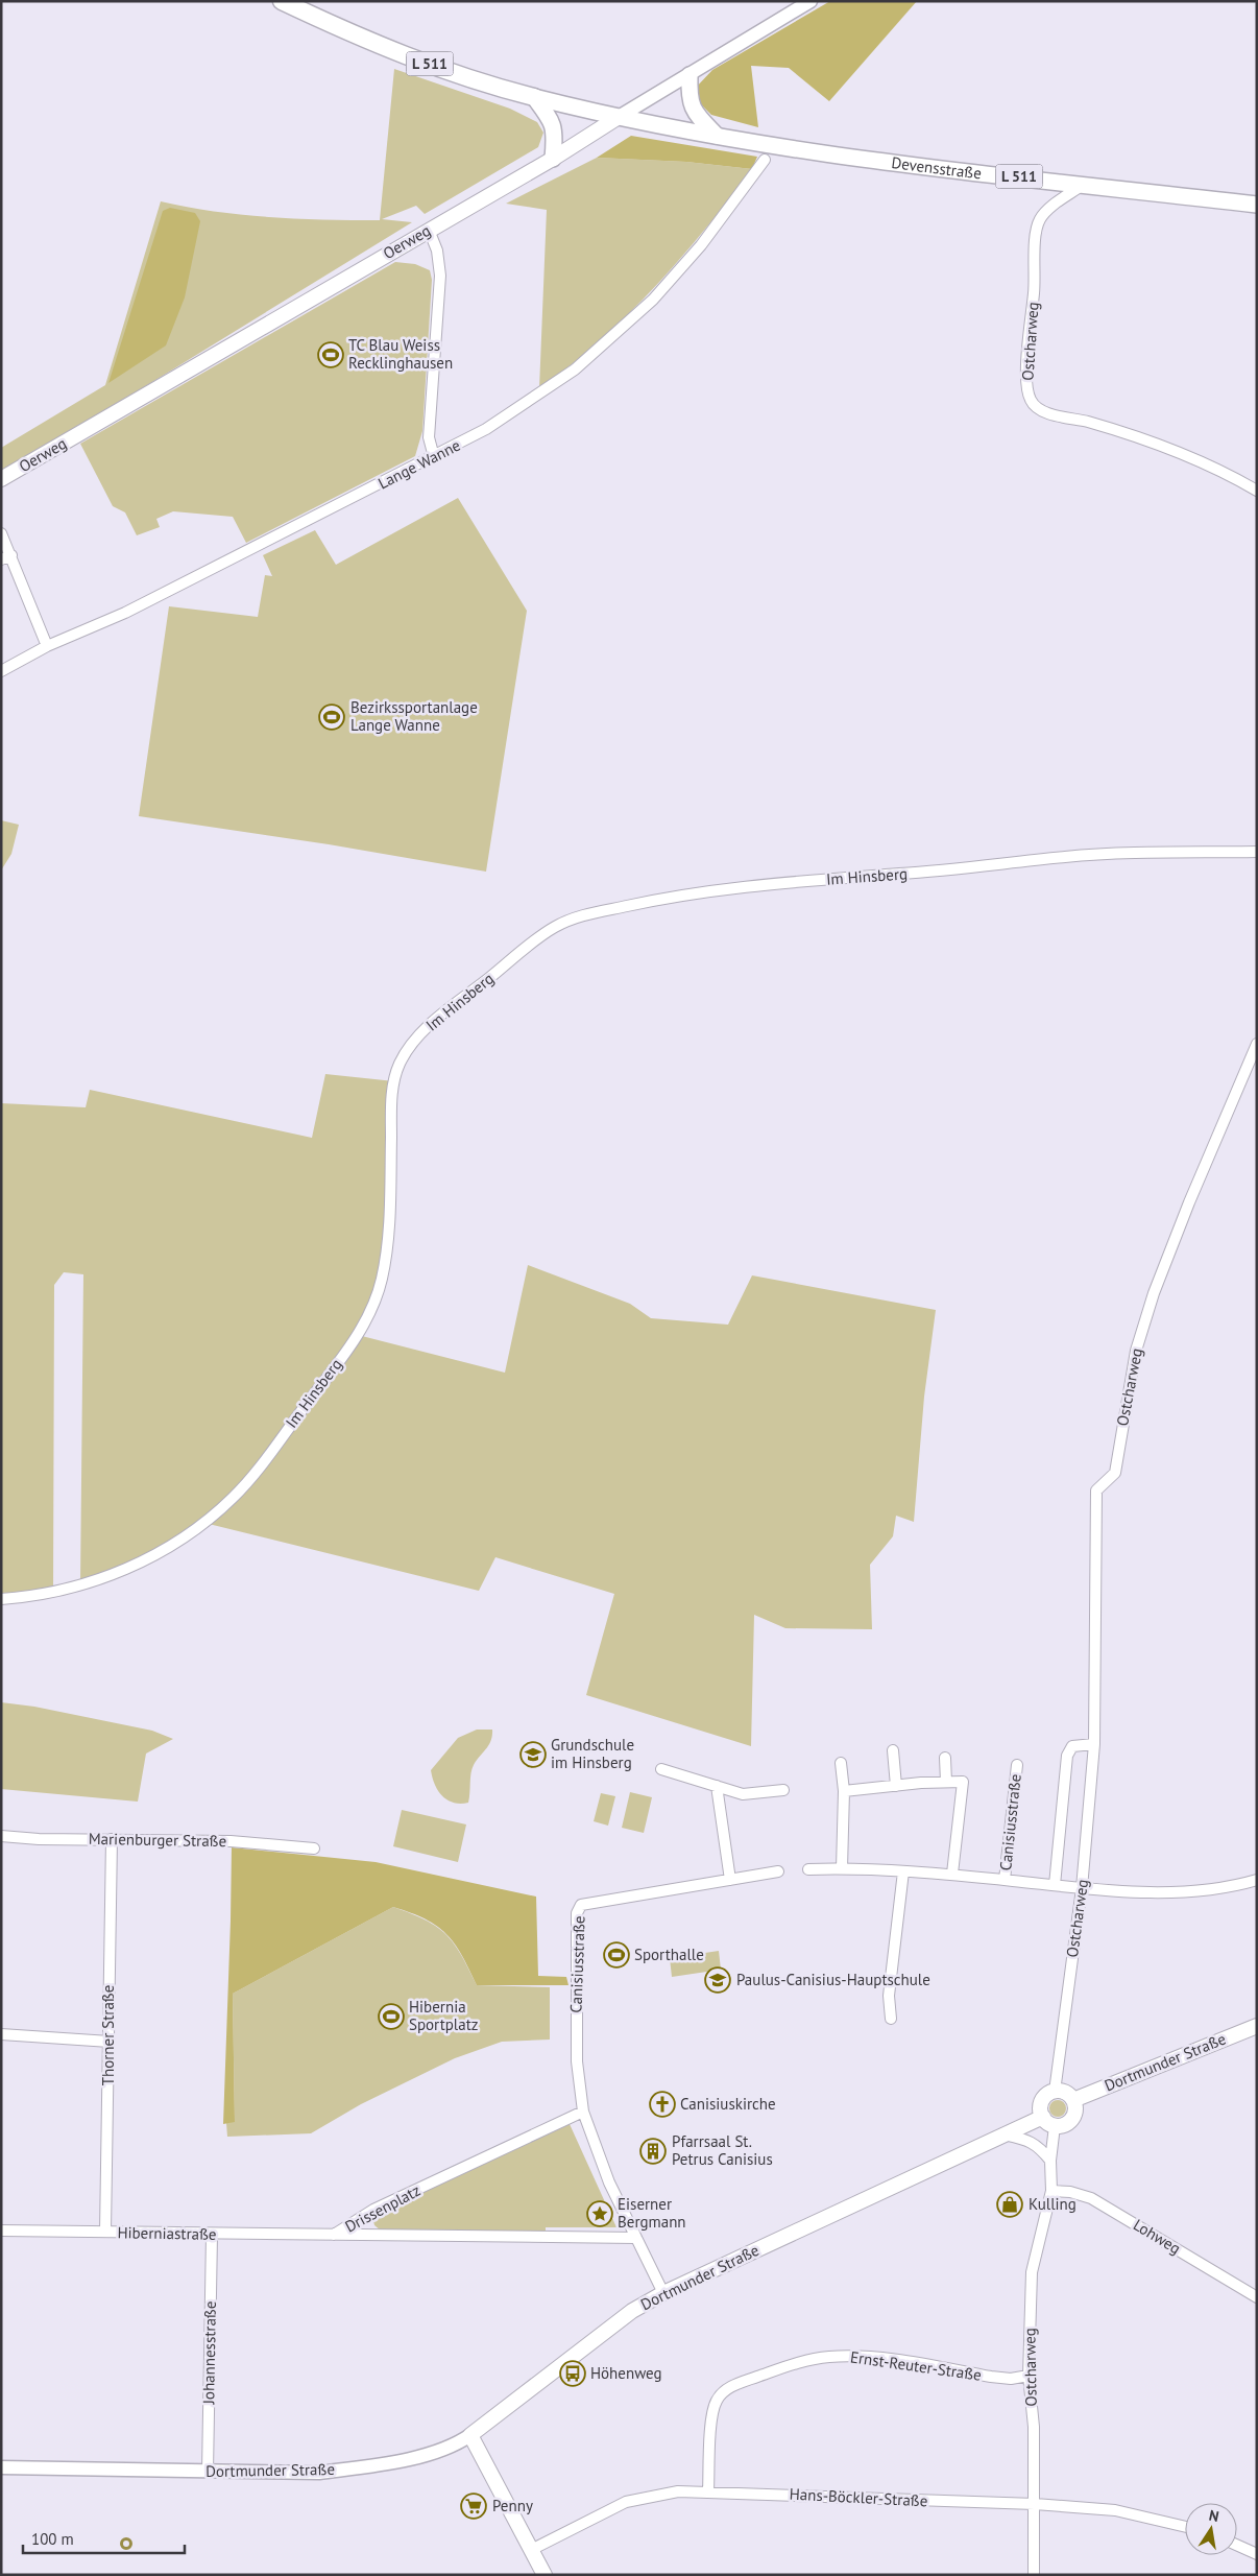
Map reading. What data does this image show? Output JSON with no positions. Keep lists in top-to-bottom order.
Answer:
{
  "streets": {
    "highway": ["L 511"],
    "main road": ["Devensstraße", "Oerweg", "Dortmunder Straße"],
    "street": [
      "Ostcharweg",
      "Lange Wanne",
      "Im Hinsberg",
      "Canisiusstraße",
      "Marienburger Straße",
      "Thorner Straße",
      "Drissenplatz",
      "Hiberniastraße",
      "Lohweg",
      "Johannesstraße",
      "Ernst-Reuter-Straße",
      "Hans-Böckler-Straße"
    ]
  },
  "crossings": [
    ["L 511", "Devensstraße"],
    ["L 511", "Oerweg"],
    ["Devensstraße", "Oerweg"],
    ["Devensstraße", "Ostcharweg"],
    ["Ostcharweg", "Canisiusstraße"],
    ["Ostcharweg", "Dortmunder Straße"],
    ["Ostcharweg", "Lohweg"],
    ["Ostcharweg", "Ernst-Reuter-Straße"],
    ["Ostcharweg", "Hans-Böckler-Straße"],
    ["Canisiusstraße", "Drissenplatz"],
    ["Marienburger Straße", "Thorner Straße"],
    ["Thorner Straße", "Hiberniastraße"],
    ["Dortmunder Straße", "Johannesstraße"],
    ["Drissenplatz", "Hiberniastraße"],
    ["Hiberniastraße", "Johannesstraße"],
    ["Ernst-Reuter-Straße", "Hans-Böckler-Straße"]
  ],
  "places": {
    "sports": [
      "TC Blau Weiss Recklinghausen",
      "Bezirkssportanlage Lange Wanne",
      "Sporthalle",
      "Hibernia Sportplatz"
    ],
    "school or university": ["Grundschule im Hinsberg", "Paulus-Canisius-Hauptschule"],
    "church": ["Canisiuskirche"],
    "building": ["Pfarrsaal St. Petrus Canisius"],
    "shop": ["Kulling"],
    "place": ["Eiserner Bergmann"],
    "bus stop": ["Höhenweg"],
    "supermarket": ["Penny"]
  },
  "scale_bar": "100 m",
  "north": "top"
}
